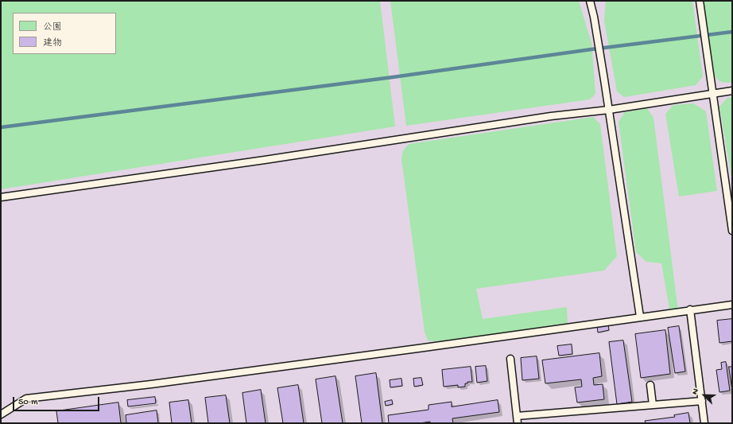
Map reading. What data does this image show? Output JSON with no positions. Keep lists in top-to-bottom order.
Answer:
{
  "legend": ["公園", "建物"],
  "scale_bar": "50 m",
  "north": "top left"
}
